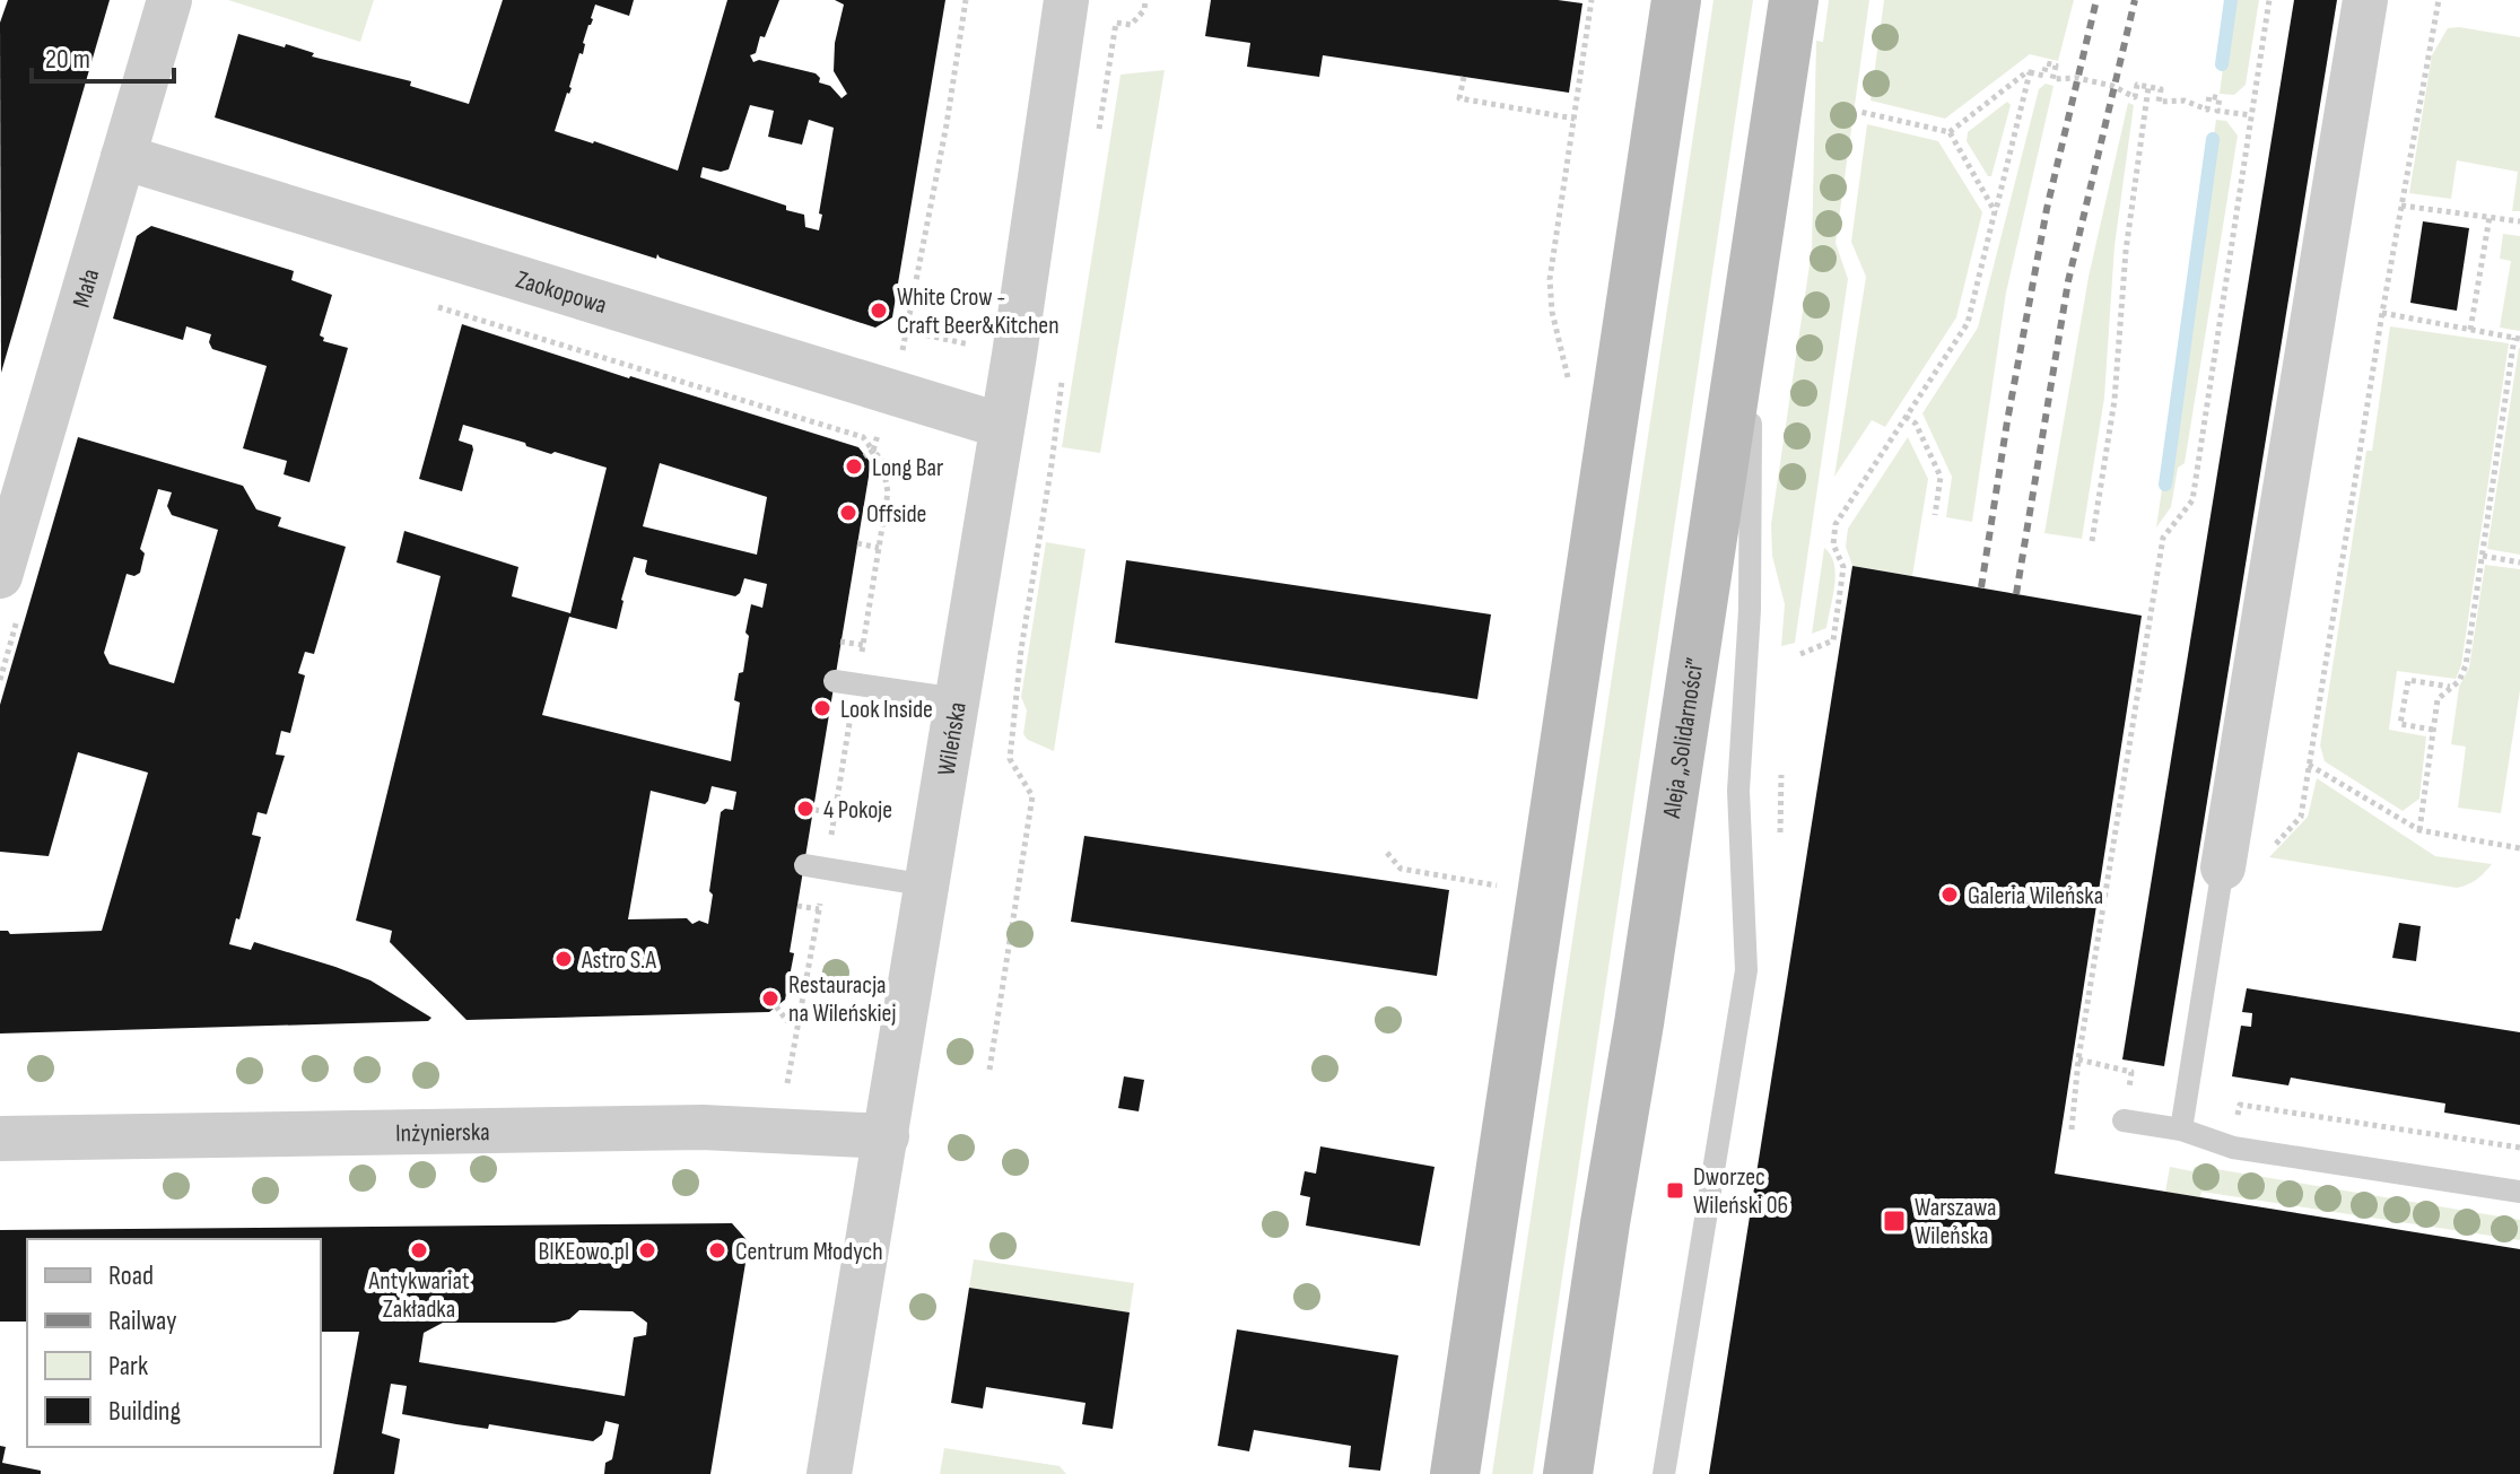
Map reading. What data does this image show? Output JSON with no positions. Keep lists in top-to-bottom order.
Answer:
{
  "streets": {
    "main road": ["Aleja „Solidarności”"],
    "street": [
      "Mała",
      "Zaokopowa",
      "Wileńska",
      "Inżynierska"
    ]
  },
  "crossings": [
    ["Mała", "Zaokopowa"],
    ["Zaokopowa", "Wileńska"],
    ["Wileńska", "Inżynierska"]
  ],
  "places": {
    "other": [
      "White Crow - Craft Beer&Kitchen",
      "Long Bar",
      "Offside",
      "Look Inside",
      "4 Pokoje",
      "Galeria Wileńska",
      "Astro S.A",
      "Restauracja na Wileńskiej",
      "Antykwariat Zakładka",
      "BIKEowo.pl",
      "Centrum Młodych"
    ],
    "transit": ["Dworzec Wileński 06", "Warszawa Wileńska"]
  },
  "legend": [
    "Road",
    "Railway",
    "Park",
    "Building"
  ],
  "scale_bar": "20 m"
}
